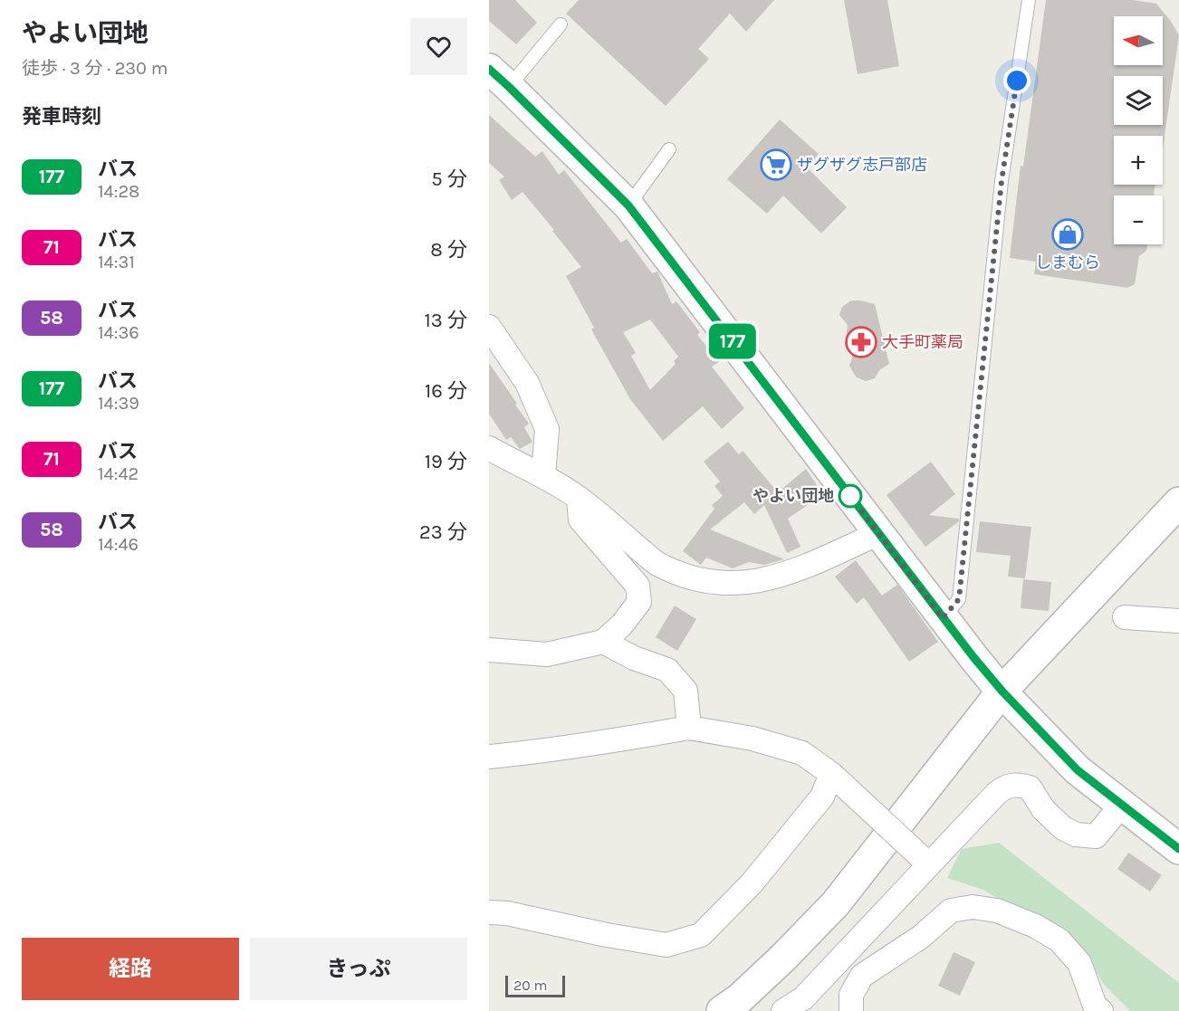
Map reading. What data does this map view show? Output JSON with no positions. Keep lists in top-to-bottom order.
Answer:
{
  "places": {
    "supermarket": ["ザグザグ志戸部店"],
    "shop": ["しまむら"],
    "pharmacy": ["大手町薬局"],
    "other": ["やよい団地"]
  },
  "lines": ["bus line 177"],
  "scale_bar": "20 m",
  "north": "left",
  "page": {
    "heading": [
      ["やよい団地", "徒歩 · 3 分 · 230 m"],
      "発車時刻"
    ],
    "on_map": "177",
    "map_buttons": ["+", "−"],
    "list": [
      {
        "mark": "177",
        "name": "バス",
        "note": "14:28",
        "value": "5 分"
      },
      {
        "mark": "71",
        "name": "バス",
        "note": "14:31",
        "value": "8 分"
      },
      {
        "mark": "58",
        "name": "バス",
        "note": "14:36",
        "value": "13 分"
      },
      {
        "mark": "177",
        "name": "バス",
        "note": "14:39",
        "value": "16 分"
      },
      {
        "mark": "71",
        "name": "バス",
        "note": "14:42",
        "value": "19 分"
      },
      {
        "mark": "58",
        "name": "バス",
        "note": "14:46",
        "value": "23 分"
      }
    ],
    "buttons": ["経路", "きっぷ"],
    "scale": "20 m"
  }
}
